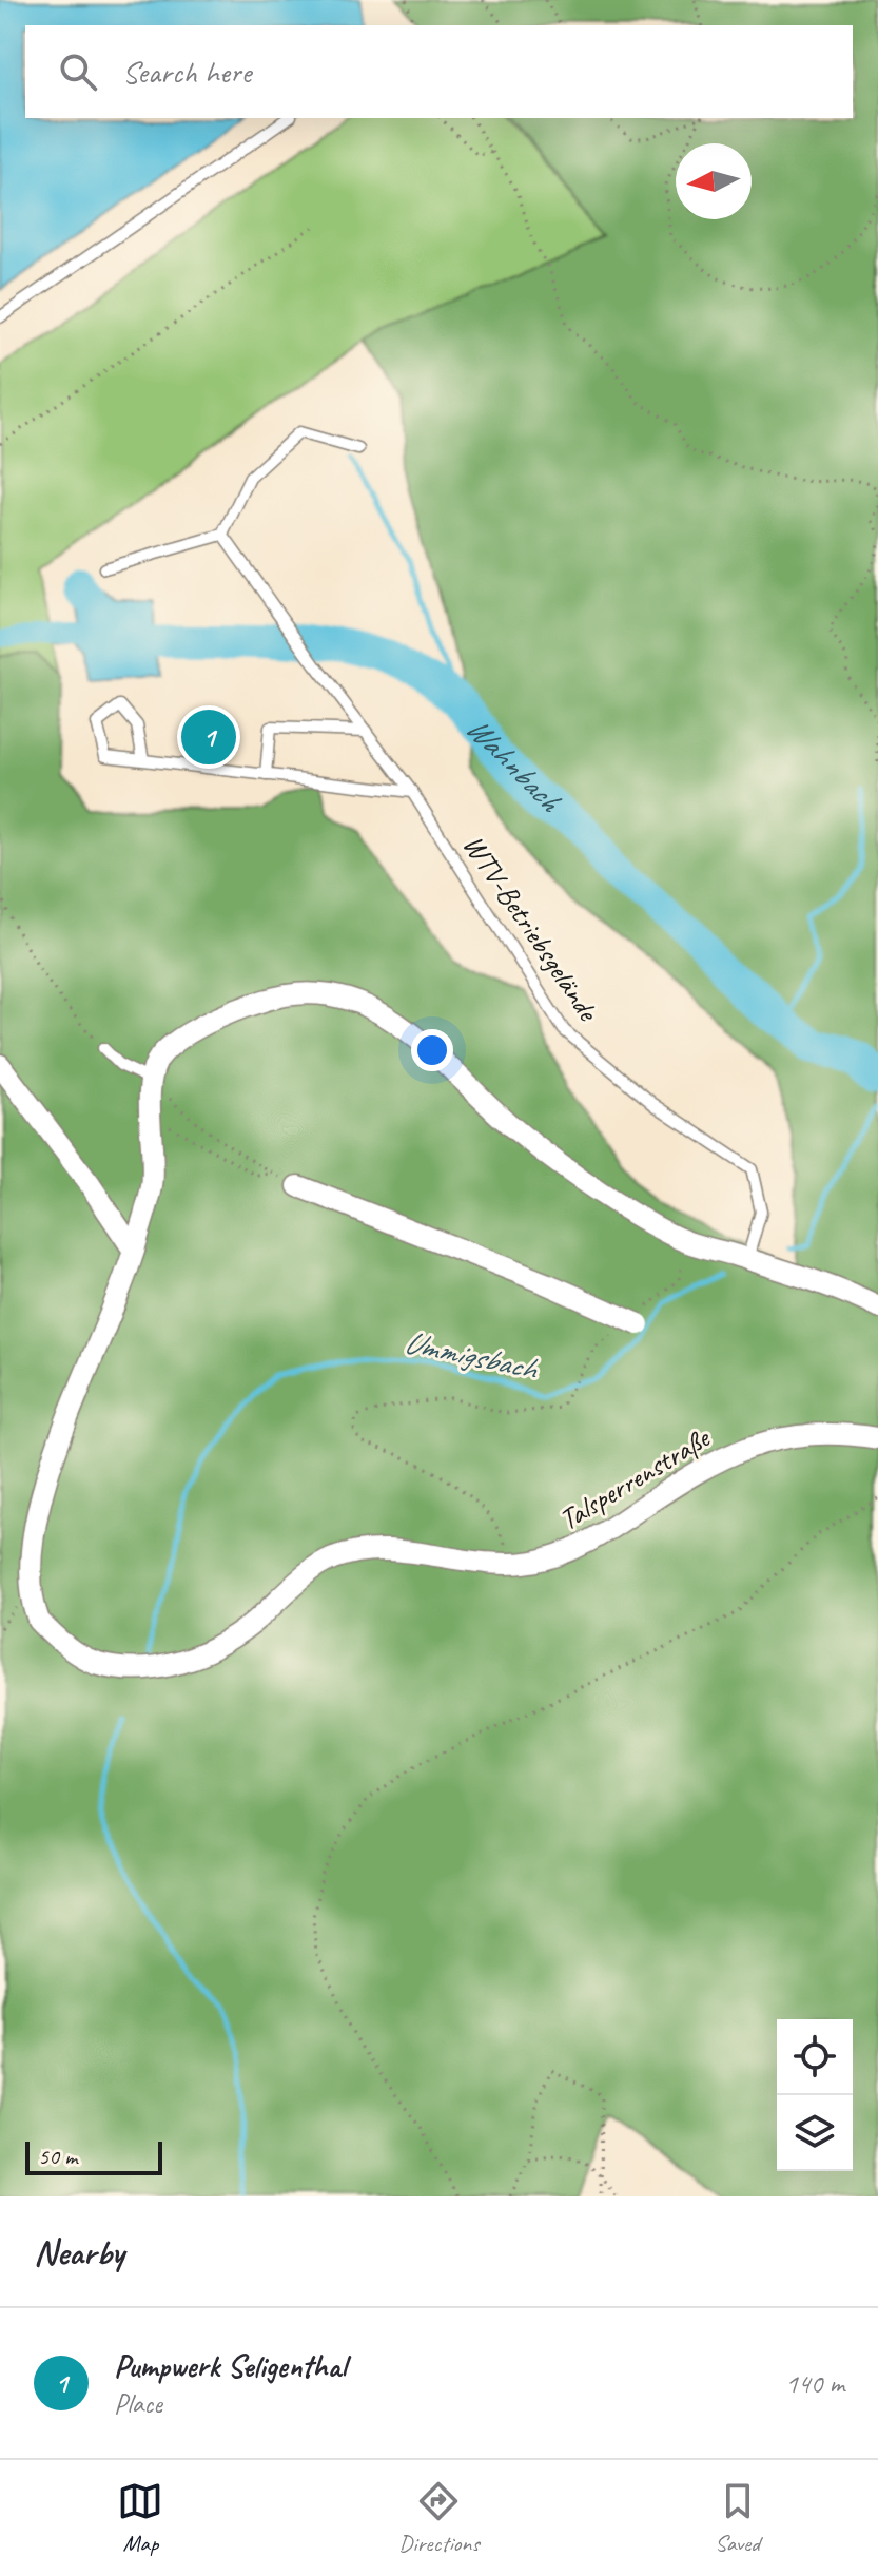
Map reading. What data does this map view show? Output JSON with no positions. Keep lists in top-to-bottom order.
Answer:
{
  "streets": {
    "street": ["Talsperrenstraße"],
    "lane": ["WTV-Betriebsgelände"]
  },
  "water": ["Wahnbach", "Ummigsbach"],
  "scale_bar": "50 m",
  "north": "left",
  "page": {
    "search": "Search here",
    "pins": "1",
    "scale": "50 m",
    "heading": "Nearby",
    "list": [
      {
        "mark": "1",
        "name": "Pumpwerk Seligenthal",
        "note": "Place",
        "value": "140 m"
      }
    ],
    "nav": ["Map", "Directions", "Saved"]
  }
}
